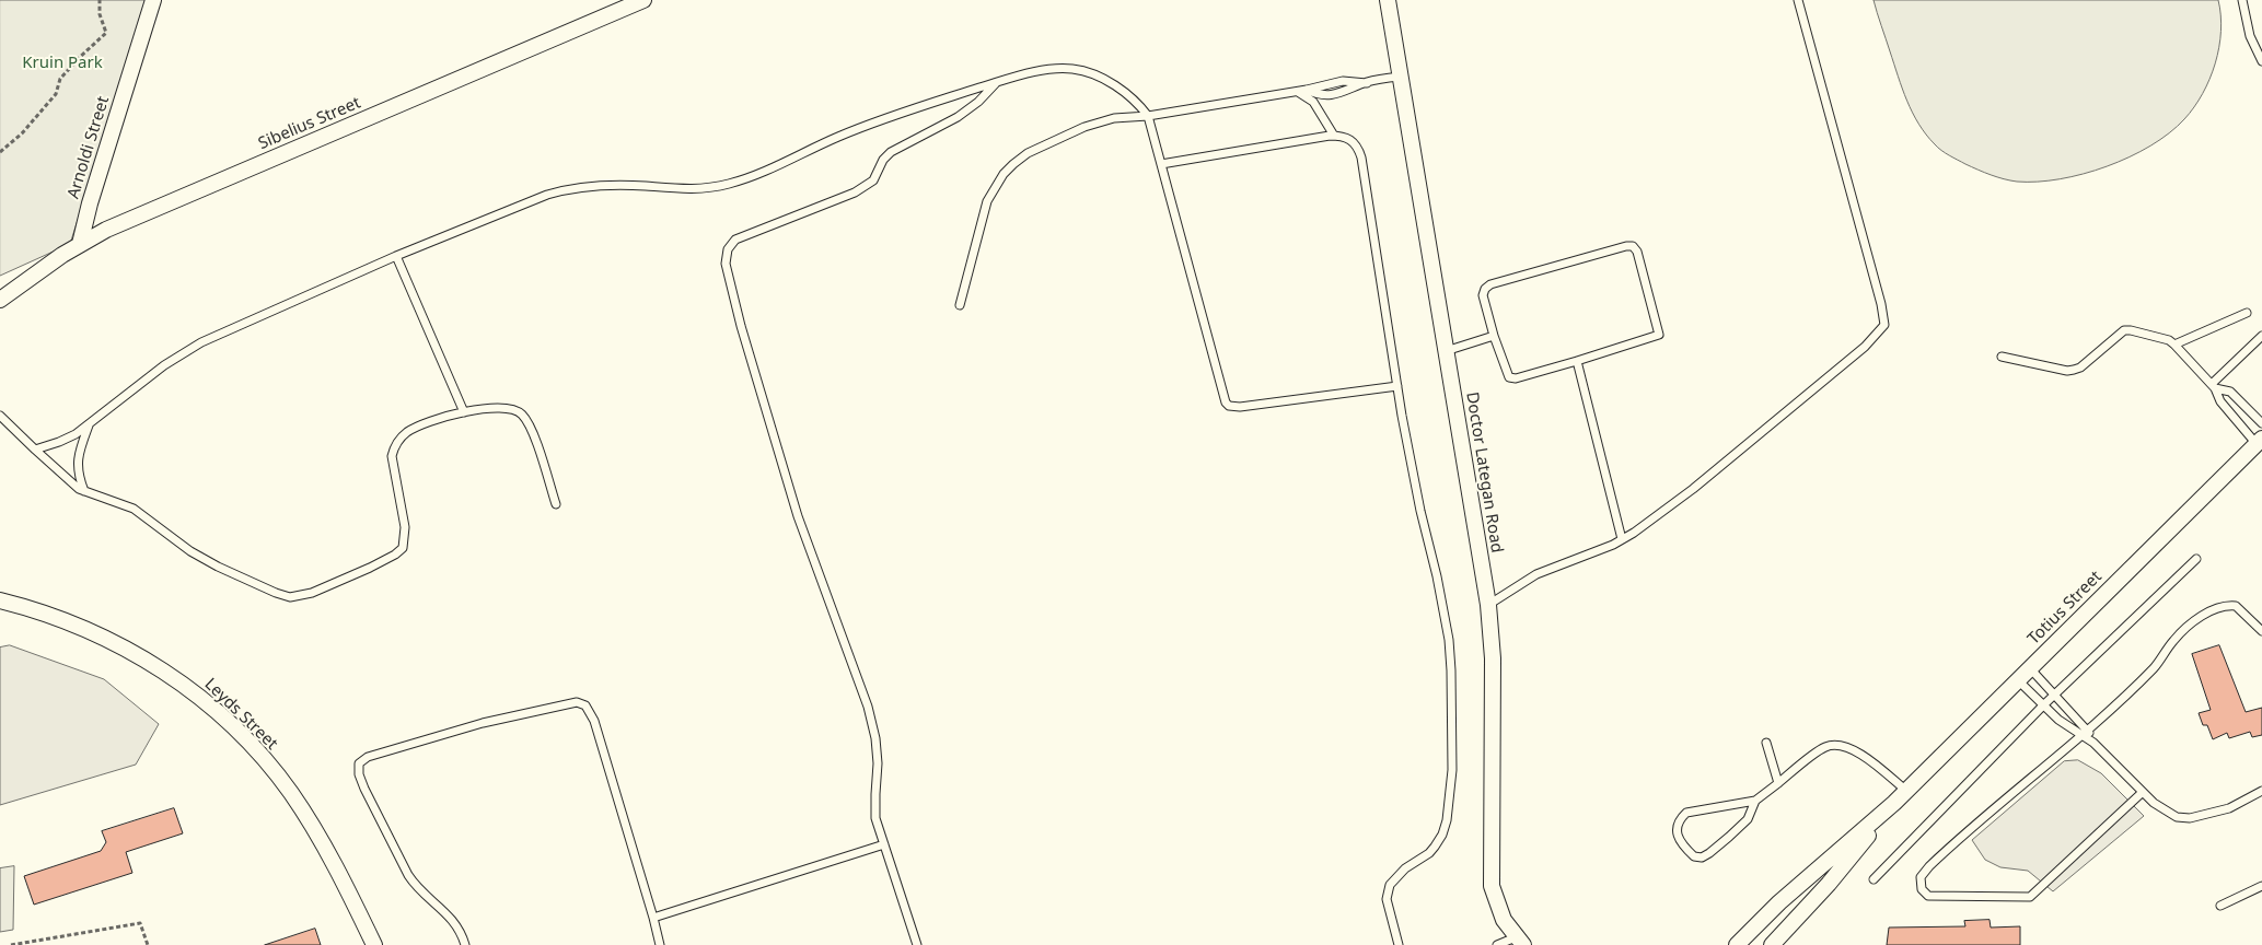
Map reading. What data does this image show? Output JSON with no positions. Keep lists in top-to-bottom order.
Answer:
{
  "streets": {
    "street": [
      "Sibelius Street",
      "Arnoldi Street",
      "Doctor Lategan Road",
      "Totius Street",
      "Leyds Street"
    ]
  },
  "crossings": [
    ["Sibelius Street", "Arnoldi Street"]
  ],
  "parks": ["Kruin Park"]
}
